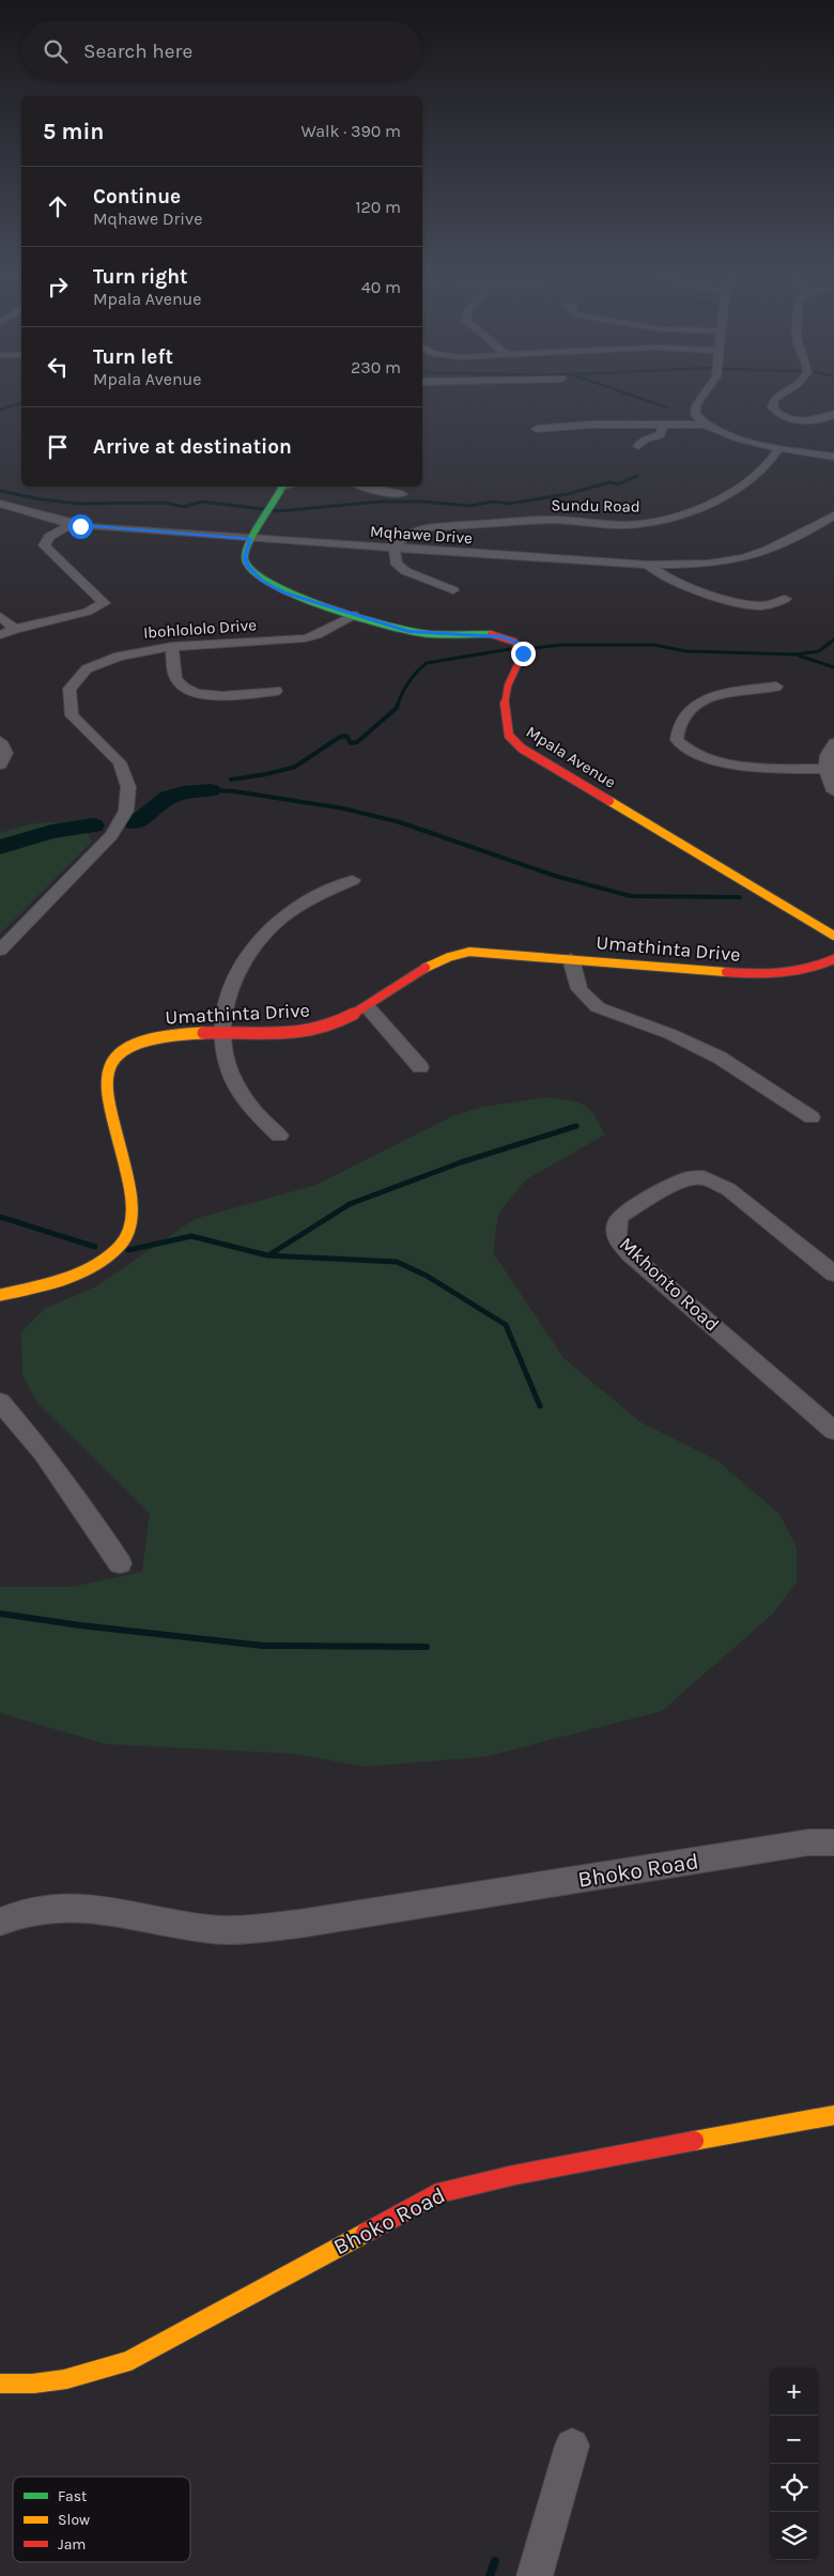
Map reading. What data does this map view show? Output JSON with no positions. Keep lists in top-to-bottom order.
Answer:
{
  "streets": {
    "street": [
      "Sundu Road",
      "Mqhawe Drive",
      "Ibohlololo Drive",
      "Mpala Avenue",
      "Umathinta Drive",
      "Mkhonto Road",
      "Bhoko Road"
    ]
  },
  "crossings": [
    ["Sundu Road", "Mqhawe Drive"],
    ["Mqhawe Drive", "Mpala Avenue"],
    ["Ibohlololo Drive", "Mpala Avenue"]
  ],
  "legend": ["Fast", "Slow", "Jam"],
  "page": {
    "search": "Search here",
    "heading": ["5 min", "Walk · 390 m"],
    "list": [
      ["Continue", "Mqhawe Drive", "120 m"],
      ["Turn right", "Mpala Avenue", "40 m"],
      ["Turn left", "Mpala Avenue", "230 m"],
      "Arrive at destination"
    ],
    "map_buttons": ["+", "−"]
  }
}
